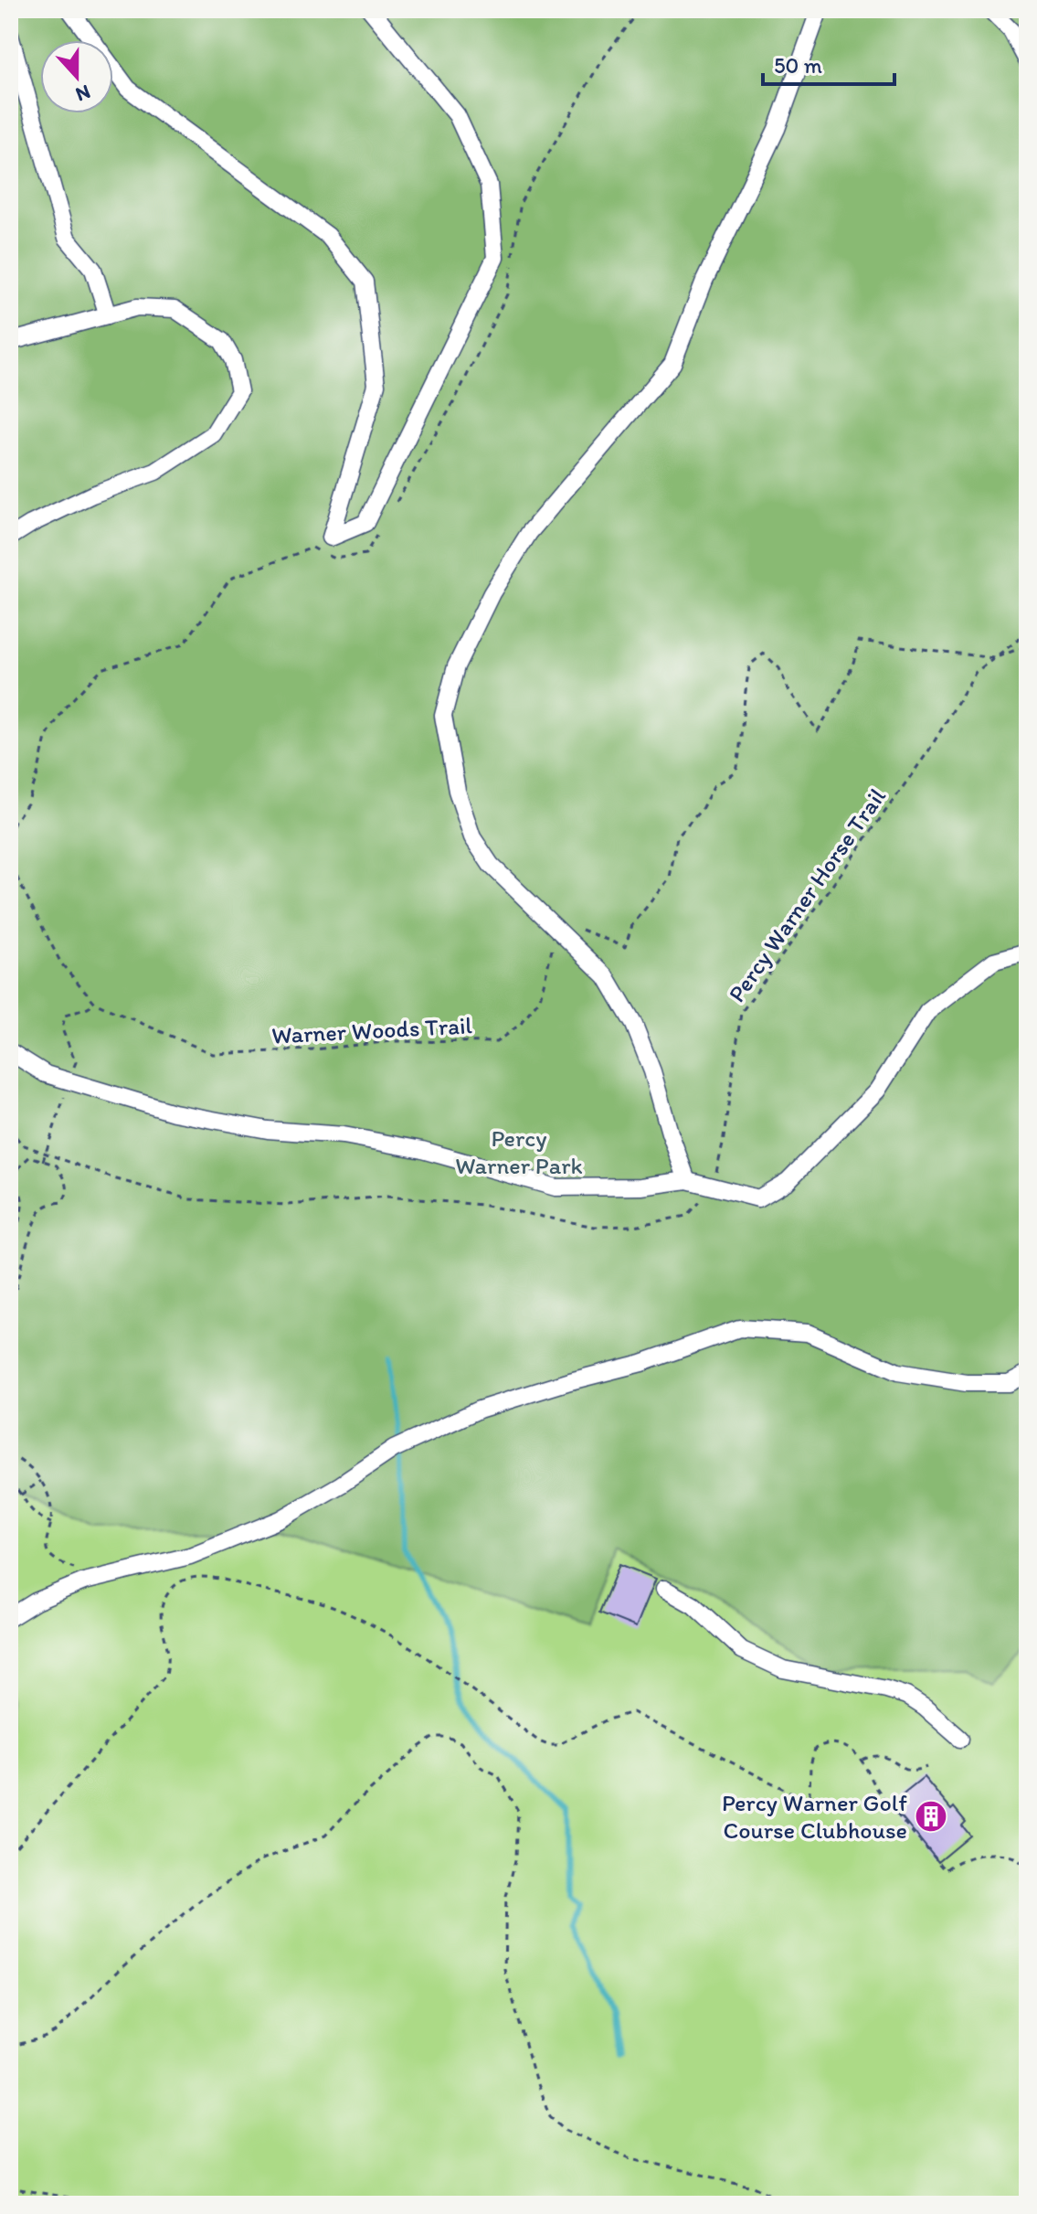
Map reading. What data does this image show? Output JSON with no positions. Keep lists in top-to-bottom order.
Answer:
{
  "streets": {
    "path": ["Percy Warner Horse Trail", "Warner Woods Trail"]
  },
  "parks": ["Percy Warner Park"],
  "places": {
    "building": ["Percy Warner Golf Course Clubhouse"]
  },
  "scale_bar": "50 m",
  "north": "bottom"
}
